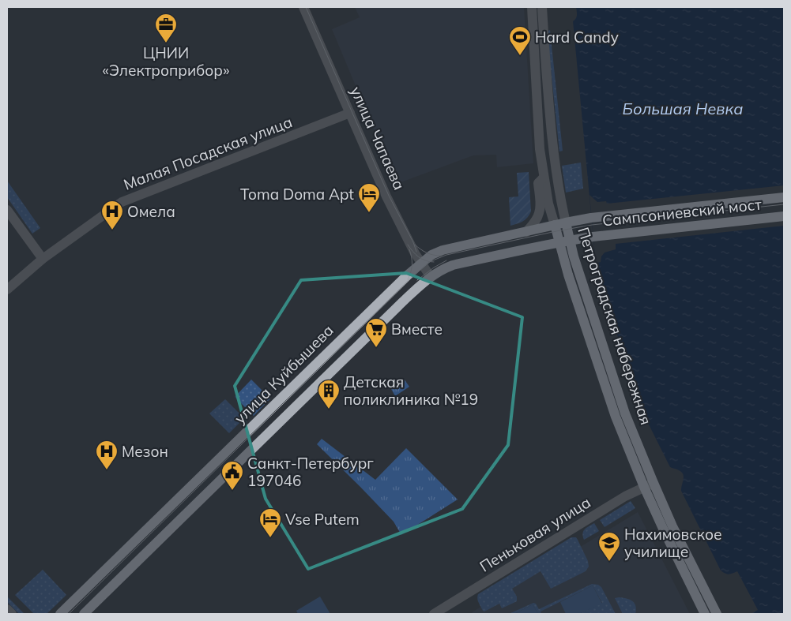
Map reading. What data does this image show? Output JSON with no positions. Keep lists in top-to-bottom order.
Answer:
{
  "streets": {
    "main road": ["Сампсониевский мост", "Петроградская набережная", "улица Куйбышева"],
    "street": ["улица Чапаева", "Малая Посадская улица", "Пеньковая улица"]
  },
  "crossings": [
    ["улица Чапаева", "Малая Посадская улица"],
    ["улица Чапаева", "улица Куйбышева"],
    ["Сампсониевский мост", "Петроградская набережная"],
    ["Сампсониевский мост", "улица Куйбышева"],
    ["Петроградская набережная", "улица Куйбышева"],
    ["Петроградская набережная", "Пеньковая улица"]
  ],
  "water": ["Большая Невка"],
  "places": {
    "office": ["ЦНИИ «Электроприбор»"],
    "sports": ["Hard Candy"],
    "hotel": ["Toma Doma Apt", "Vse Putem"],
    "hospital": ["Омела", "Мезон"],
    "supermarket": ["Вместе"],
    "building": ["Детская поликлиника №19"],
    "public building": ["Санкт-Петербург 197046"],
    "school or university": ["Нахимовское училище"]
  }
}
